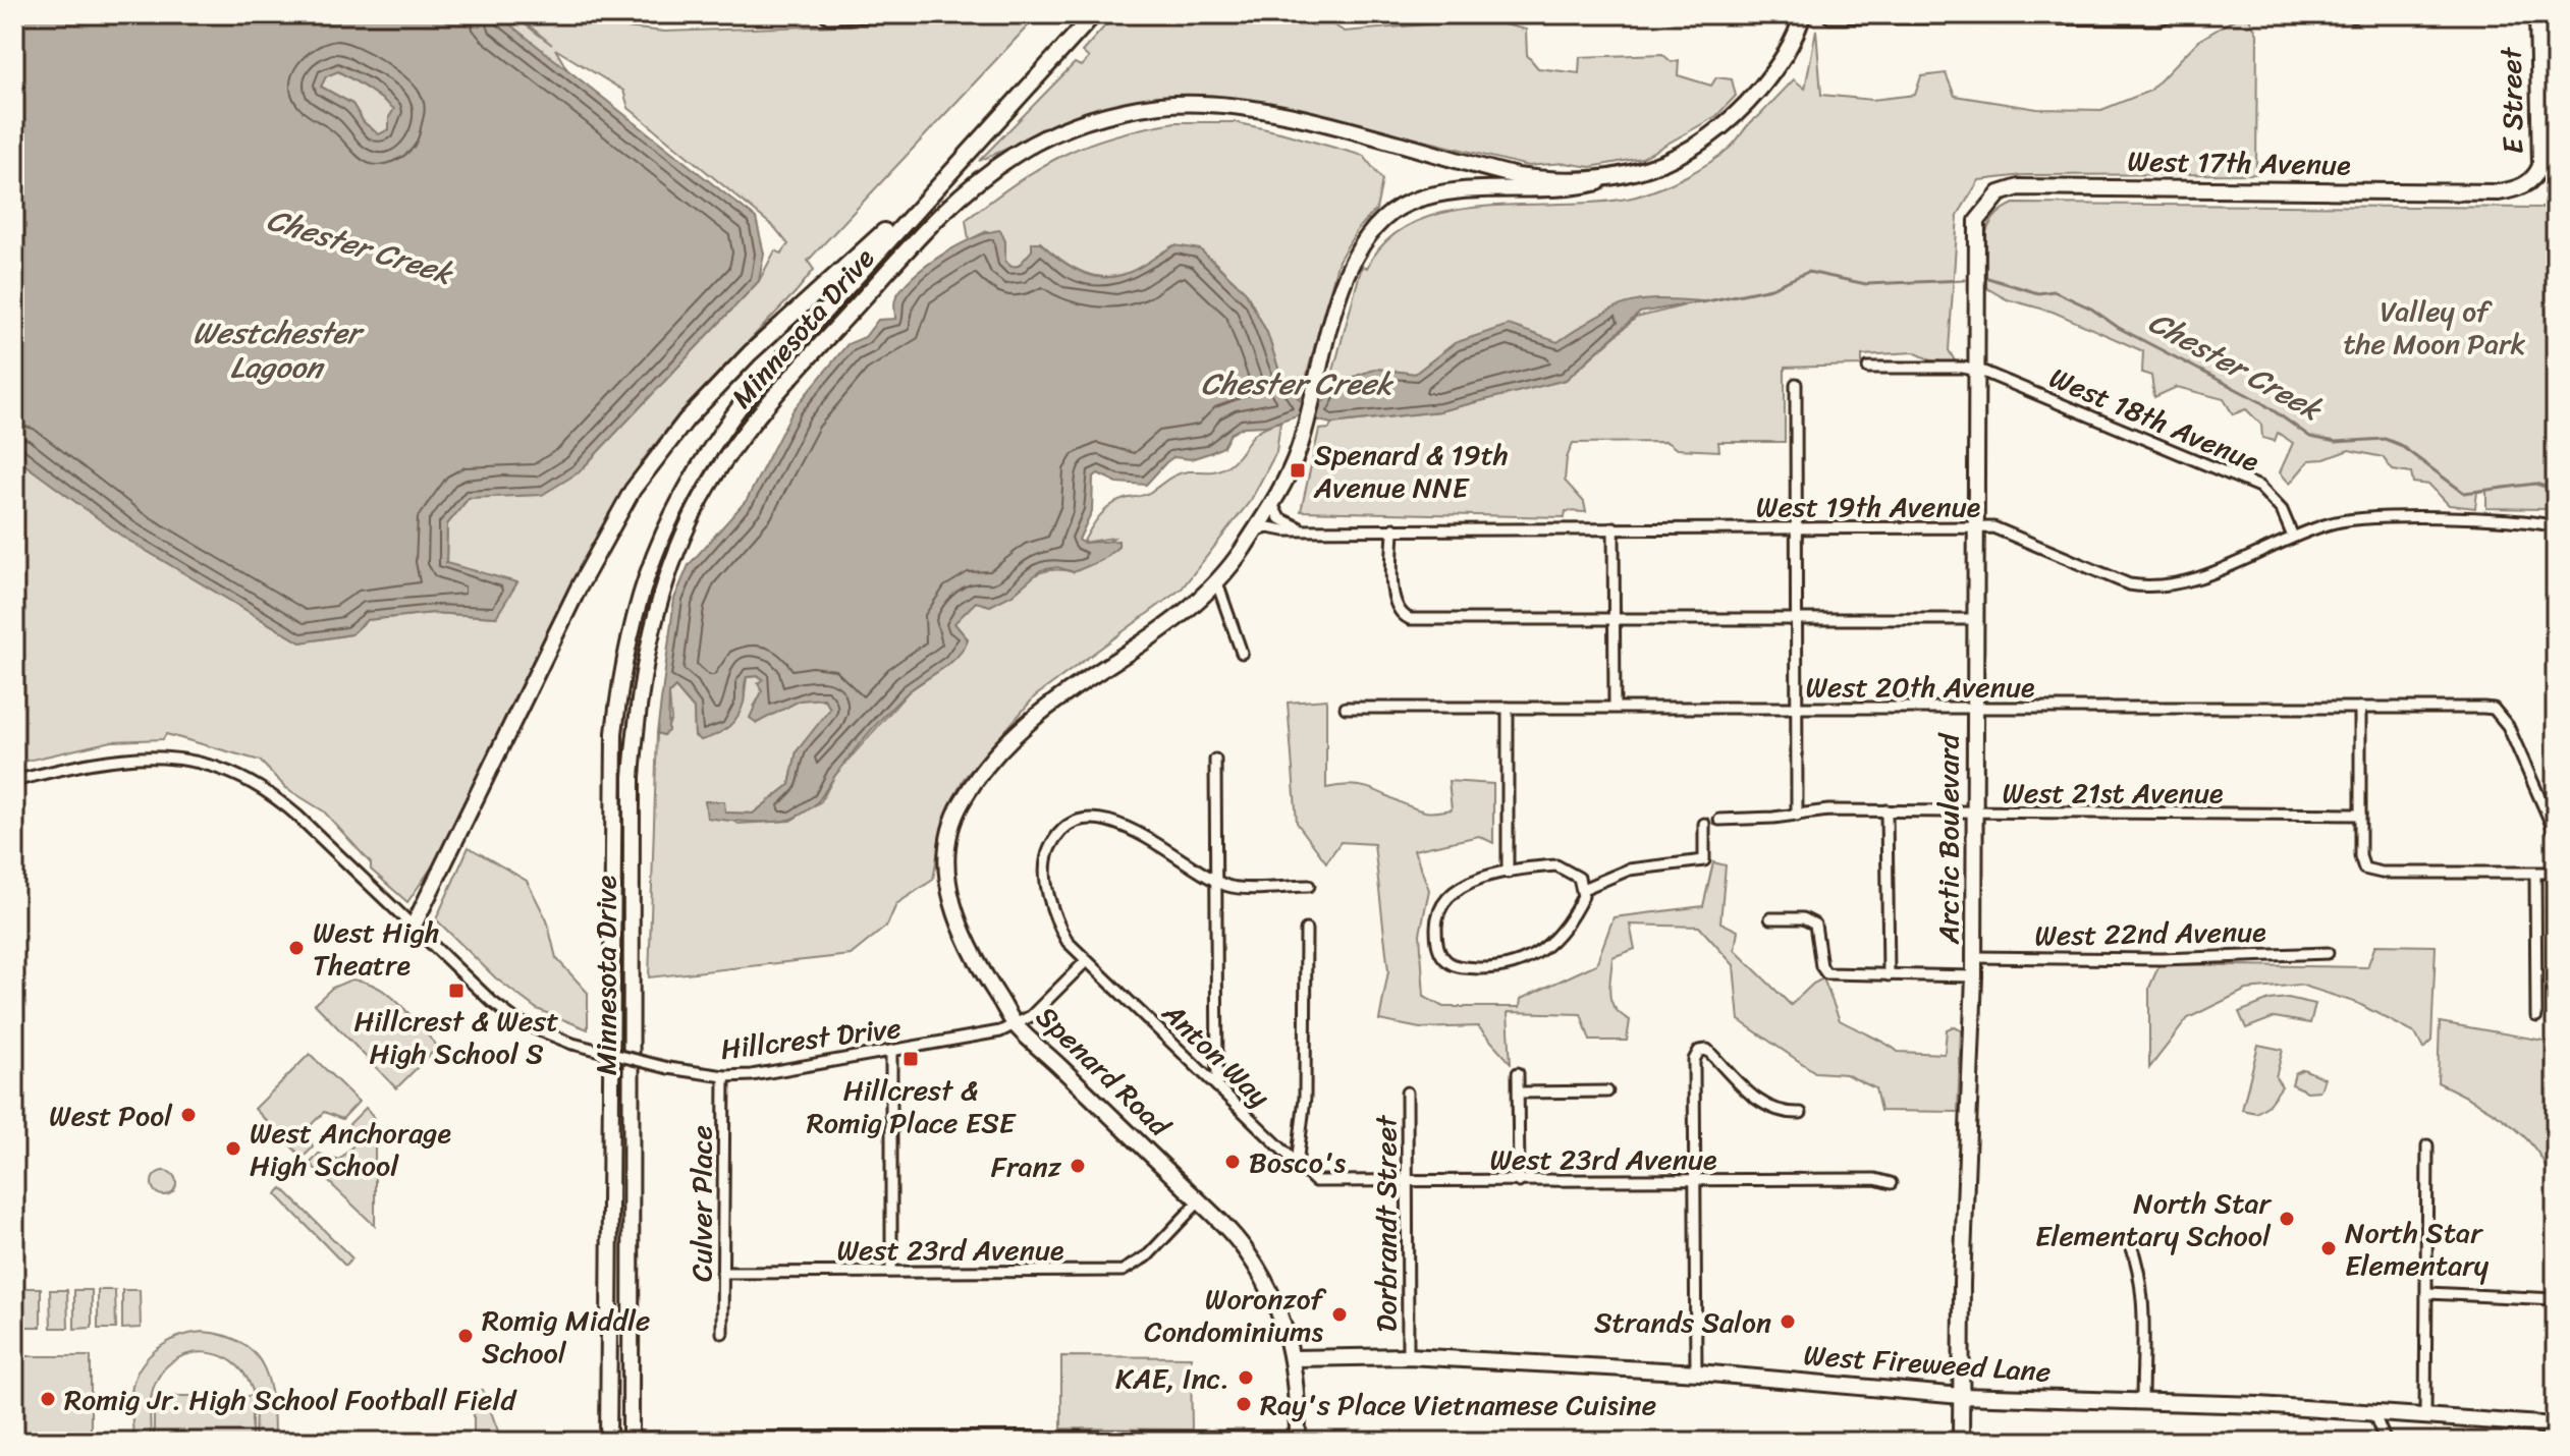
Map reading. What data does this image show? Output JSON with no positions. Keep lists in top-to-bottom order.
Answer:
{
  "streets": {
    "main road": [
      "E Street",
      "West 17th Avenue",
      "Minnesota Drive",
      "Arctic Boulevard",
      "Spenard Road",
      "West Fireweed Lane"
    ],
    "street": [
      "West 18th Avenue",
      "West 19th Avenue",
      "West 20th Avenue",
      "West 21st Avenue",
      "West 22nd Avenue",
      "Hillcrest Drive",
      "Anton Way",
      "West 23rd Avenue",
      "Culver Place",
      "Dorbrandt Street"
    ]
  },
  "crossings": [
    ["E Street", "West 17th Avenue"],
    ["West 17th Avenue", "Arctic Boulevard"],
    ["Minnesota Drive", "Spenard Road"],
    ["West 18th Avenue", "West 19th Avenue"],
    ["West 18th Avenue", "Arctic Boulevard"],
    ["West 19th Avenue", "Arctic Boulevard"],
    ["West 19th Avenue", "Spenard Road"],
    ["West 20th Avenue", "Arctic Boulevard"],
    ["West 21st Avenue", "Arctic Boulevard"],
    ["Arctic Boulevard", "West 22nd Avenue"],
    ["Arctic Boulevard", "West Fireweed Lane"],
    ["Hillcrest Drive", "Anton Way"],
    ["Hillcrest Drive", "Spenard Road"],
    ["Hillcrest Drive", "Culver Place"],
    ["Anton Way", "West 23rd Avenue"],
    ["Spenard Road", "West 23rd Avenue"],
    ["Spenard Road", "West Fireweed Lane"],
    ["West 23rd Avenue", "Culver Place"],
    ["West 23rd Avenue", "Dorbrandt Street"],
    ["Dorbrandt Street", "West Fireweed Lane"]
  ],
  "water": ["Chester Creek", "Westchester Lagoon"],
  "parks": ["Valley of the Moon Park"],
  "places": {
    "transit": ["Spenard & 19th Avenue NNE", "Hillcrest & West High School S", "Hillcrest & Romig Place ESE"],
    "other": [
      "West High Theatre",
      "West Pool",
      "West Anchorage High School",
      "Bosco's",
      "Franz",
      "North Star Elementary School",
      "North Star Elementary",
      "Woronzof Condominiums",
      "Strands Salon",
      "Romig Middle School",
      "KAE, Inc.",
      "Romig Jr. High School Football Field",
      "Ray's Place Vietnamese Cuisine"
    ]
  }
}
